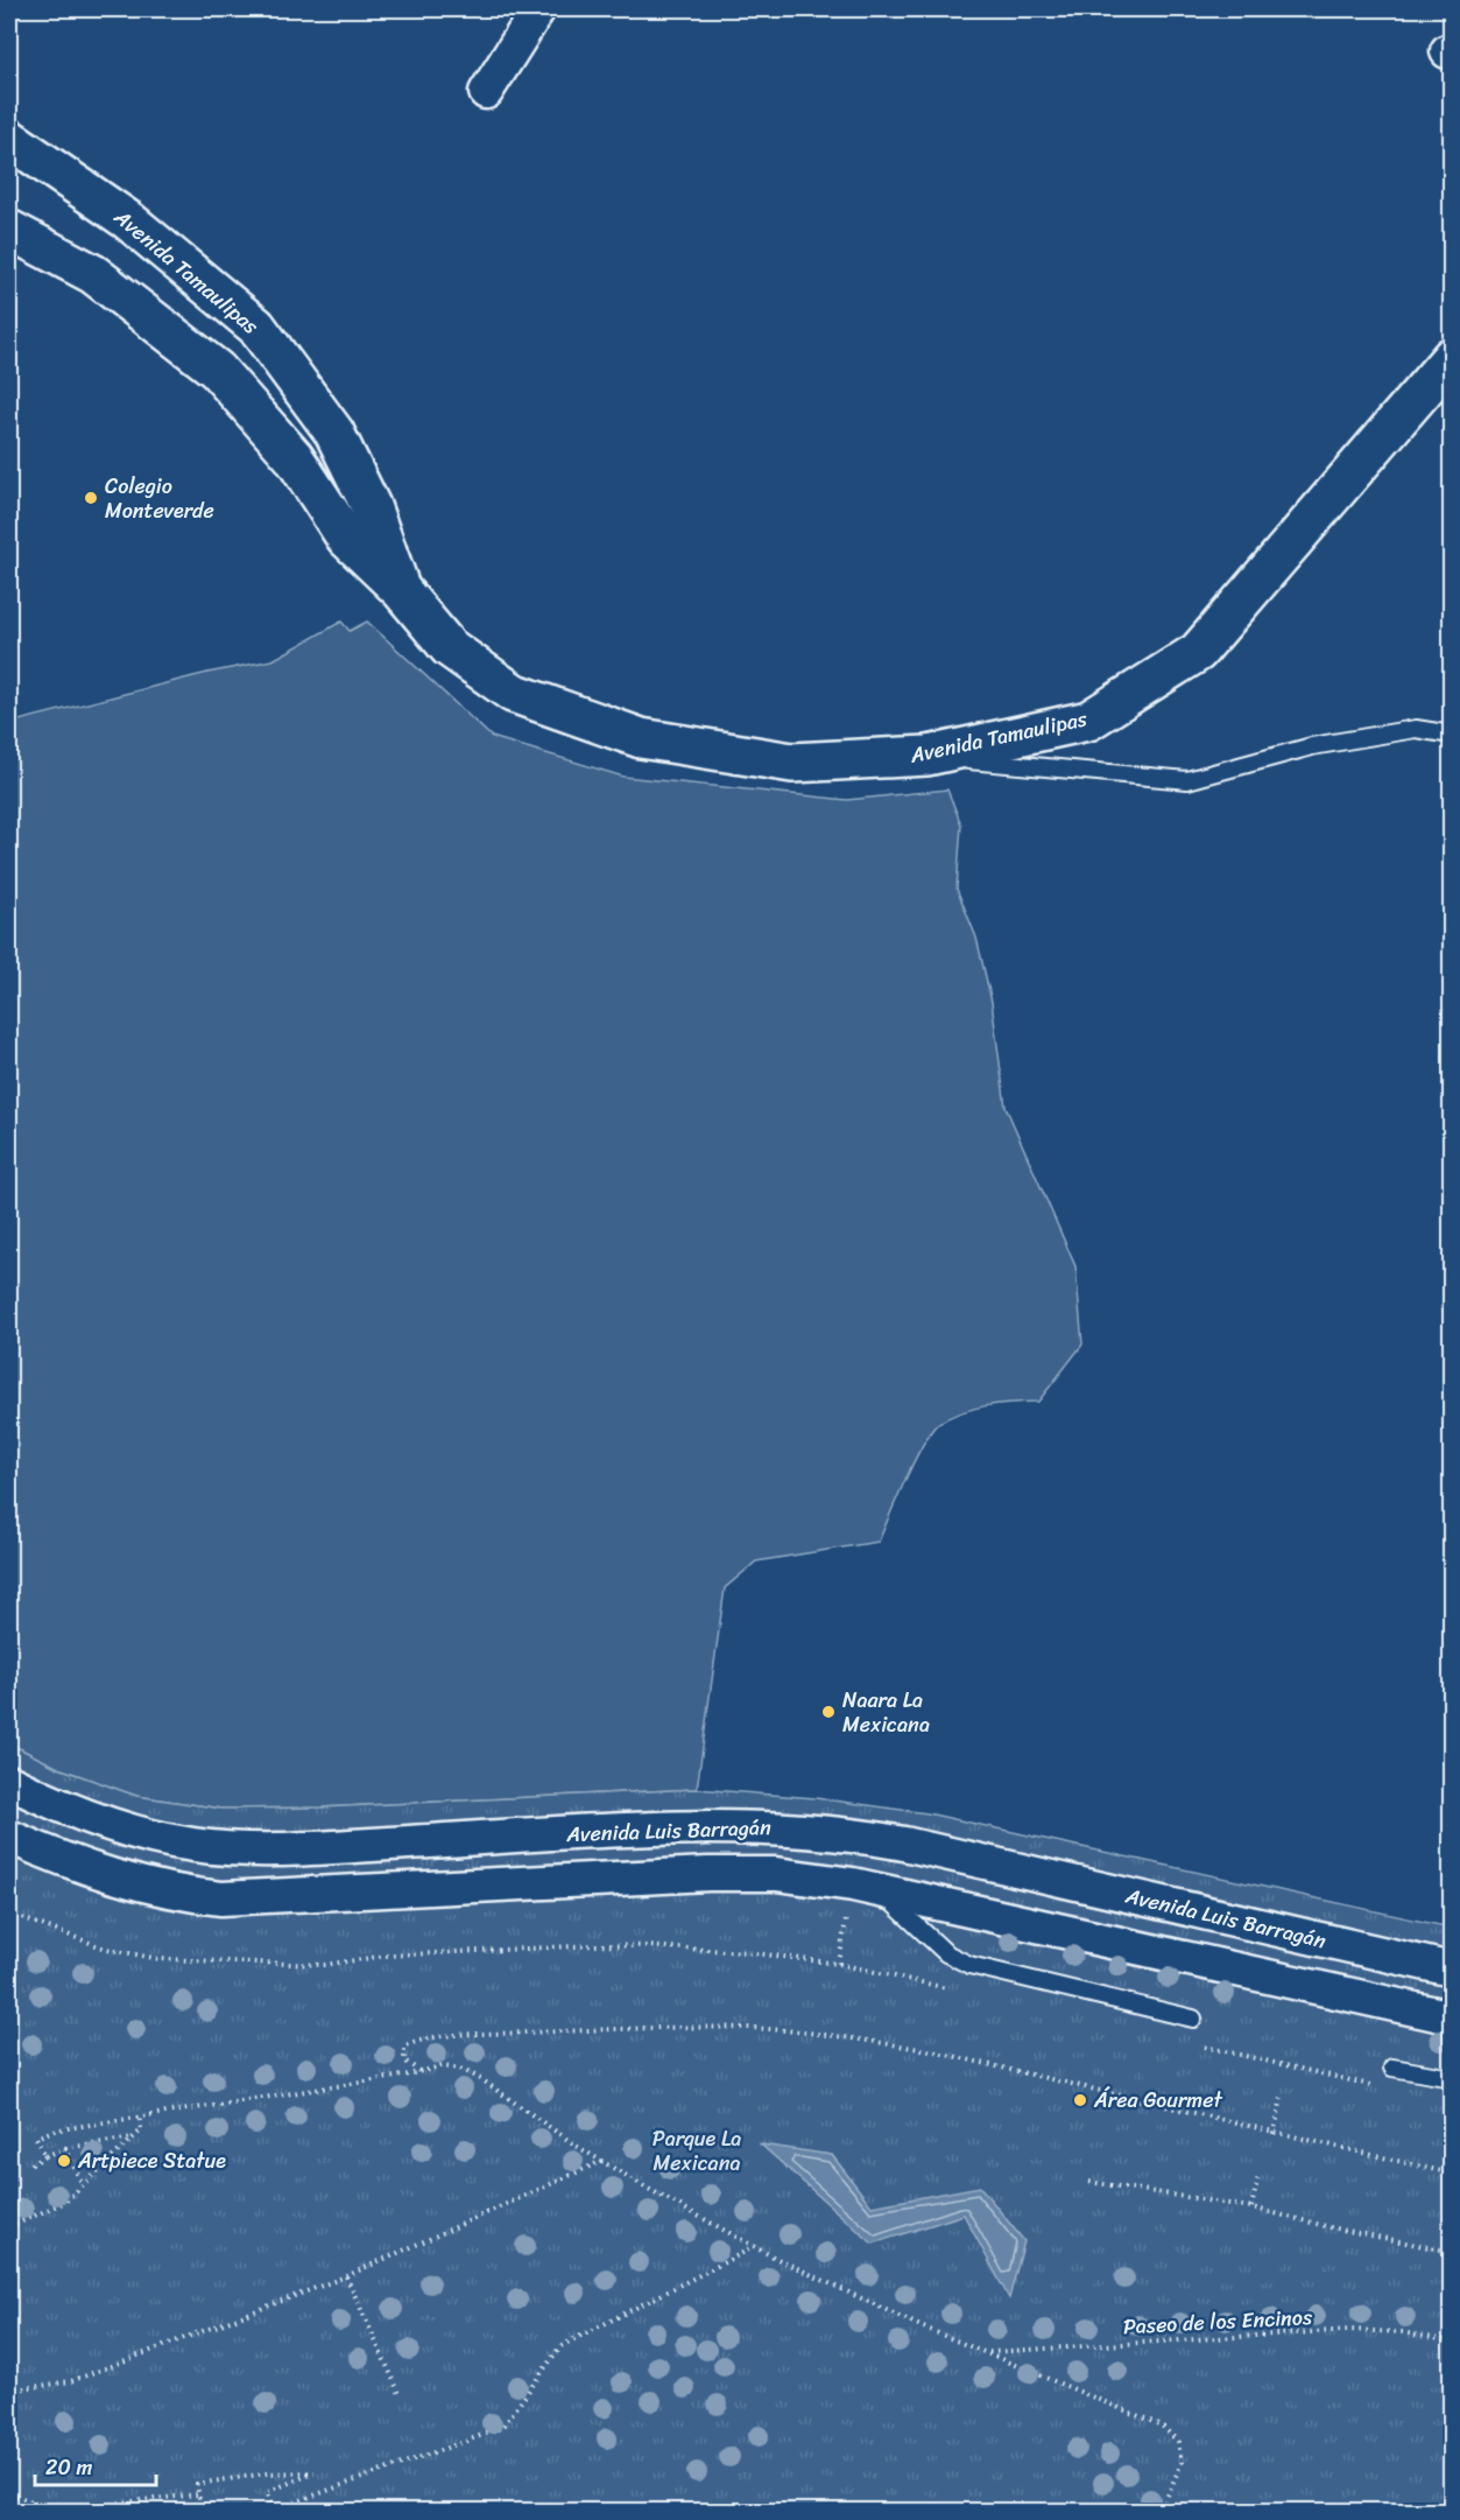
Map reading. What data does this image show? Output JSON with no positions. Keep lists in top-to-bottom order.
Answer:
{
  "streets": {
    "street": ["Avenida Tamaulipas", "Avenida Luis Barragán"],
    "path": ["Paseo de los Encinos"]
  },
  "parks": ["Parque La Mexicana"],
  "places": [
    "Colegio Monteverde",
    "Naara La Mexicana",
    "Área Gourmet",
    "Artpiece Statue"
  ],
  "scale_bar": "20 m"
}
